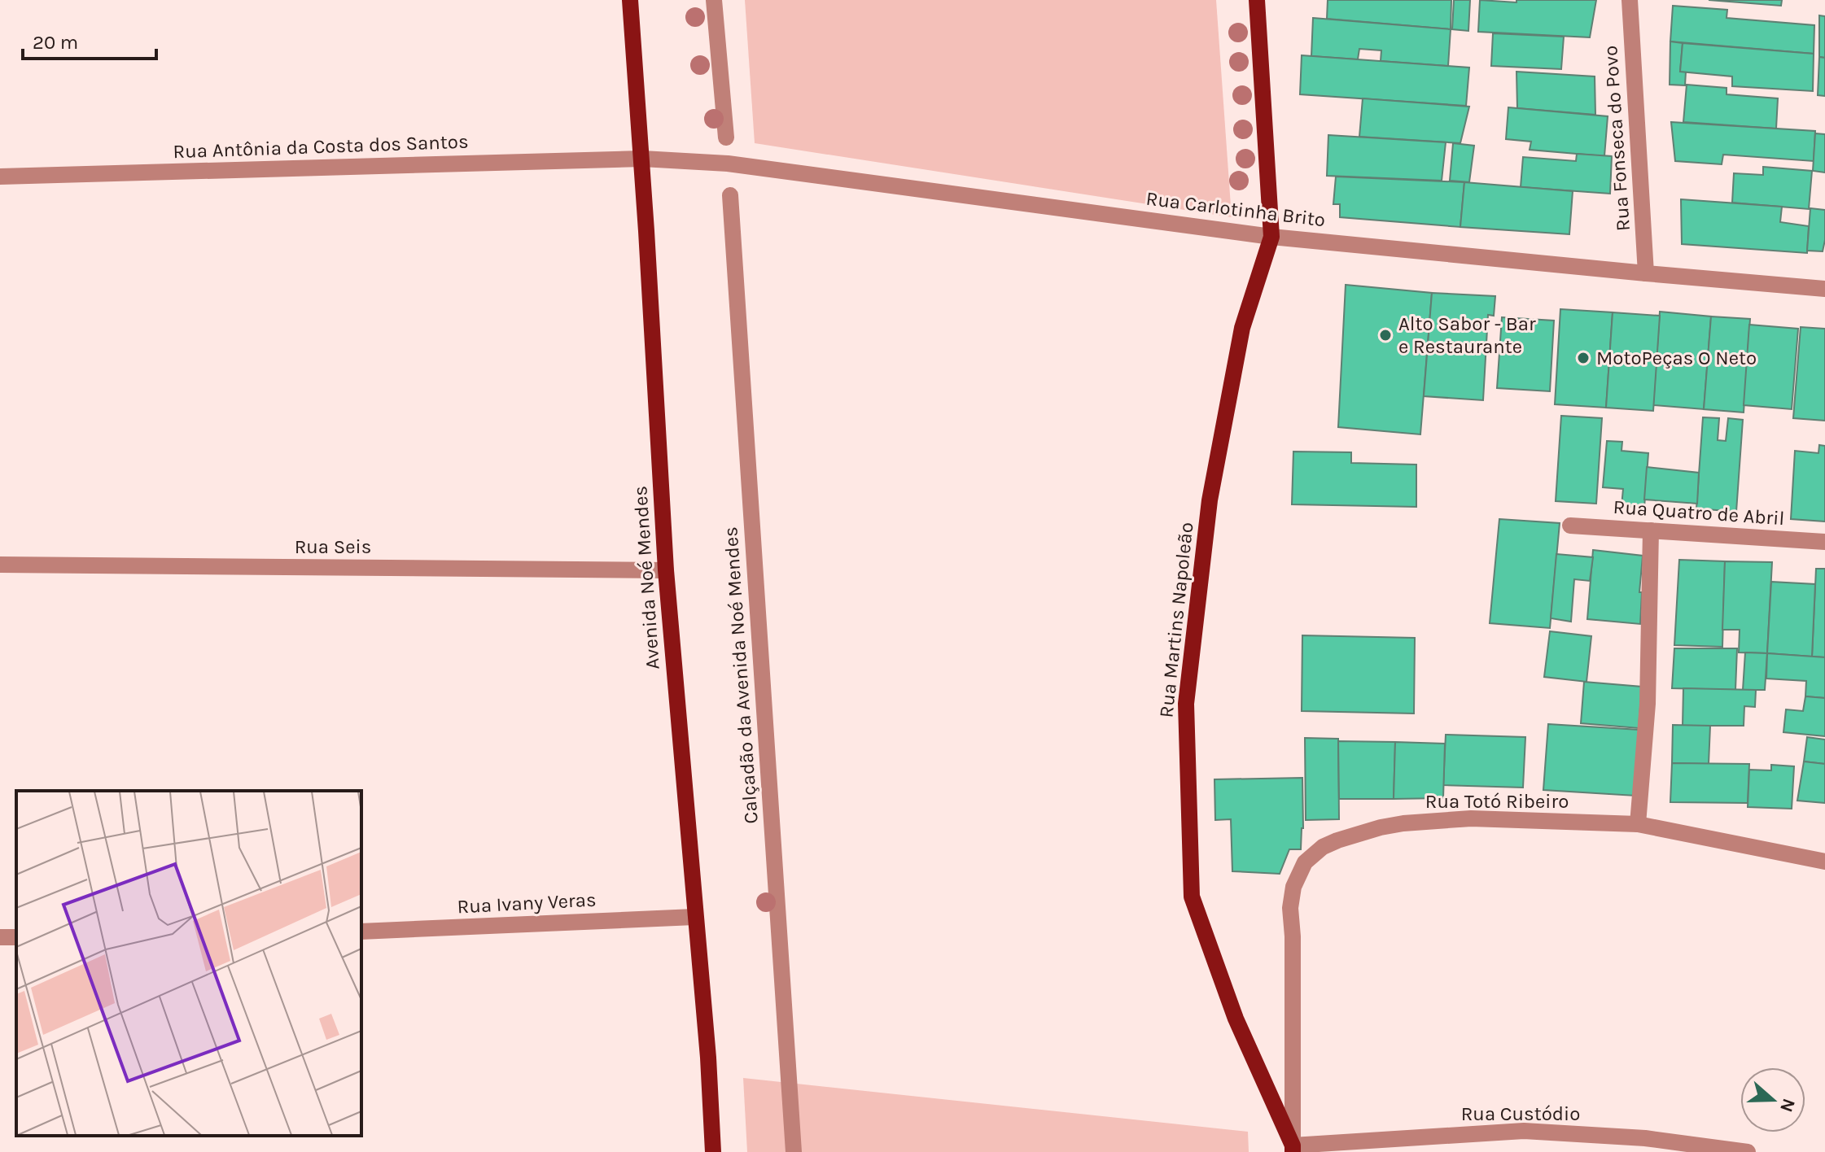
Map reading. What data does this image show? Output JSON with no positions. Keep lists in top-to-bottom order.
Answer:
{
  "streets": {
    "main road": ["Avenida Noé Mendes", "Rua Martins Napoleão"],
    "street": [
      "Rua Fonseca do Povo",
      "Rua Antônia da Costa dos Santos",
      "Rua Carlotinha Brito",
      "Rua Quatro de Abril",
      "Rua Seis",
      "Calçadão da Avenida Noé Mendes",
      "Rua Totó Ribeiro",
      "Rua Ivany Veras",
      "Rua Custódio"
    ]
  },
  "crossings": [
    ["Rua Fonseca do Povo", "Rua Carlotinha Brito"],
    ["Rua Antônia da Costa dos Santos", "Rua Carlotinha Brito"],
    ["Rua Antônia da Costa dos Santos", "Avenida Noé Mendes"],
    ["Rua Carlotinha Brito", "Avenida Noé Mendes"],
    ["Rua Carlotinha Brito", "Rua Martins Napoleão"],
    ["Rua Seis", "Avenida Noé Mendes"],
    ["Avenida Noé Mendes", "Rua Ivany Veras"],
    ["Rua Martins Napoleão", "Rua Totó Ribeiro"],
    ["Rua Martins Napoleão", "Rua Custódio"],
    ["Rua Totó Ribeiro", "Rua Custódio"]
  ],
  "places": ["Alto Sabor - Bar e Restaurante", "MotoPeças O Neto"],
  "scale_bar": "20 m",
  "north": "right"
}
